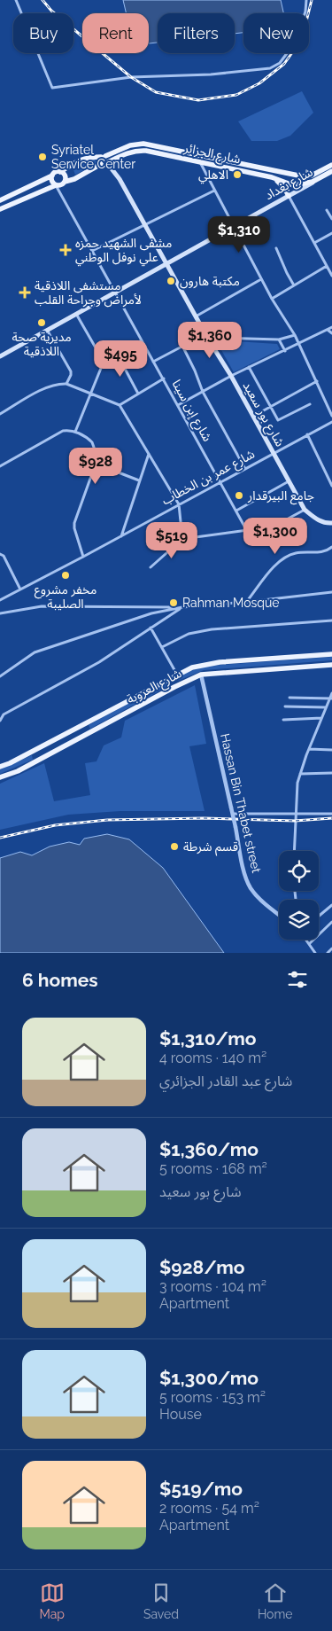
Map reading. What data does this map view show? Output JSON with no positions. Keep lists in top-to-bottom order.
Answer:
{
  "streets": {
    "main road": [
      "شارع الجزائر",
      "شارع بغداد",
      "شارع بور سعيد",
      "شارع العروبة"
    ],
    "street": ["شارع إبن سينا", "شارع عمر بن الخطاب", "Hassan Bin Thabet street"]
  },
  "crossings": [
    ["شارع الجزائر", "شارع بغداد"],
    ["شارع الجزائر", "شارع إبن سينا"],
    ["شارع الجزائر", "شارع بور سعيد"],
    ["شارع بغداد", "شارع إبن سينا"],
    ["شارع بغداد", "شارع بور سعيد"],
    ["شارع إبن سينا", "شارع عمر بن الخطاب"],
    ["شارع بور سعيد", "شارع عمر بن الخطاب"],
    ["شارع العروبة", "Hassan Bin Thabet street"]
  ],
  "places": {
    "other": [
      "Syriatel Service Center",
      "الاهلي",
      "مكتبة هارون",
      "مديرية صحة اللاذقية",
      "جامع البيرقدار",
      "مخفر مشروع الصليبة",
      "Rahman Mosque",
      "قسم شرطة"
    ],
    "health": ["مشفى الشهيد حمزه علي نوفل الوطني", "مستشفى اللاذقية لأمراض وجراحة القلب"]
  },
  "page": {
    "chip": [
      "Buy",
      "Rent",
      "Filters",
      "New"
    ],
    "price": [
      "$1,310",
      "$1,360",
      "$495",
      "$928",
      "$1,300",
      "$519"
    ],
    "heading": "6 homes",
    "list": [
      {
        "name": "$1,310/mo",
        "note": "4 rooms · 140 m² · شارع عبد القادر الجزائري"
      },
      {
        "name": "$1,360/mo",
        "note": "5 rooms · 168 m² · شارع بور سعيد"
      },
      {
        "name": "$928/mo",
        "note": "3 rooms · 104 m² · Apartment"
      },
      {
        "name": "$1,300/mo",
        "note": "5 rooms · 153 m² · House"
      },
      {
        "name": "$519/mo",
        "note": "2 rooms · 54 m² · Apartment"
      }
    ],
    "tabs": ["Map", "Saved", "Home"]
  }
}
